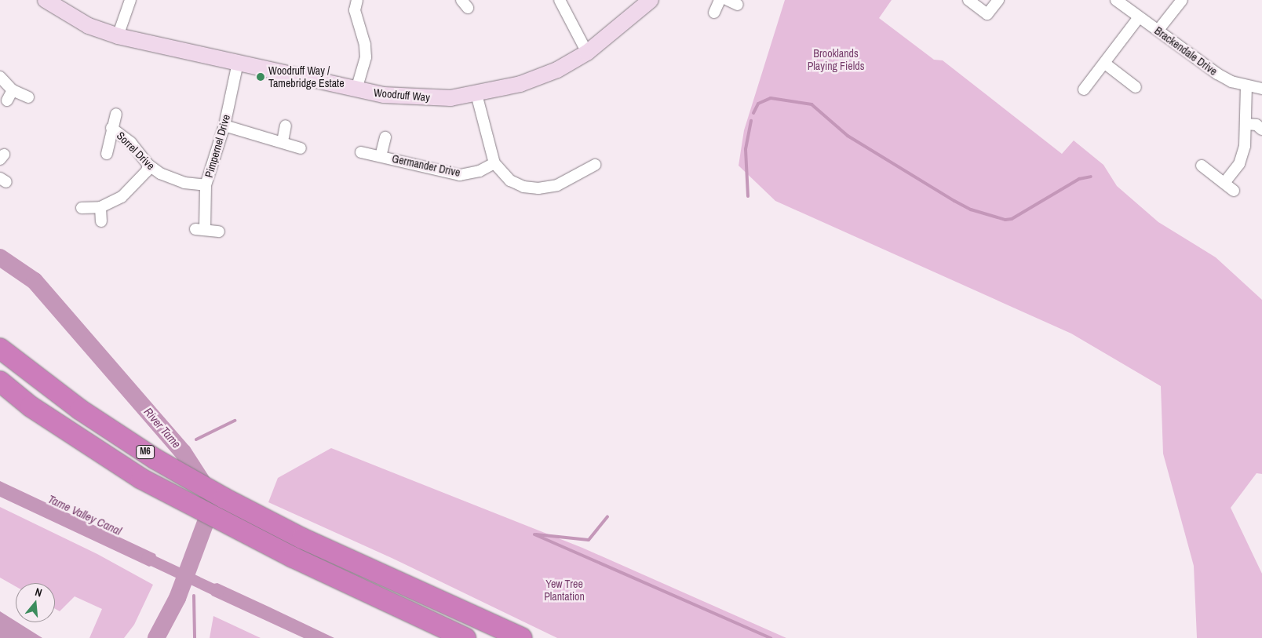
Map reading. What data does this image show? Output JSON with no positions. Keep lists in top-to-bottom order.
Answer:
{
  "streets": {
    "highway": ["M6"],
    "street": [
      "Brackendale Drive",
      "Woodruff Way",
      "Pimpernel Drive",
      "Sorrel Drive",
      "Germander Drive"
    ]
  },
  "crossings": [
    ["Woodruff Way", "Pimpernel Drive"],
    ["Pimpernel Drive", "Sorrel Drive"]
  ],
  "water": ["River Tame", "Tame Valley Canal"],
  "parks": ["Brooklands Playing Fields", "Yew Tree Plantation"],
  "places": ["Woodruff Way / Tamebridge Estate"],
  "north": "top"
}
